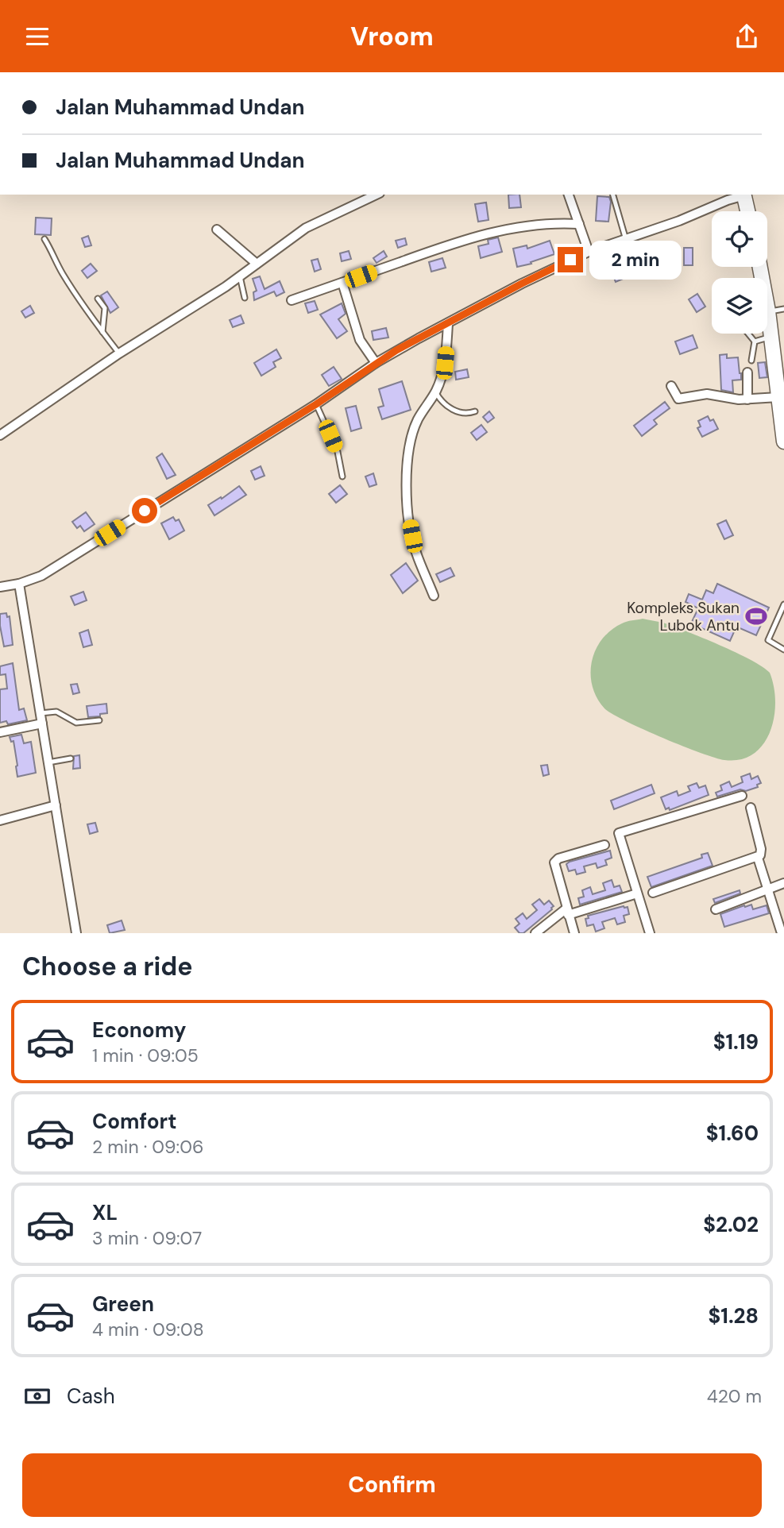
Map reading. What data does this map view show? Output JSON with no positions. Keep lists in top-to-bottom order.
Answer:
{
  "places": {
    "sports": ["Kompleks Sukan Lubok Antu"]
  },
  "page": {
    "header": "Vroom",
    "banner": ["Jalan Muhammad Undan", "Jalan Muhammad Undan"],
    "bubble": "2 min",
    "heading": "Choose a ride",
    "list": [
      {
        "name": "Economy",
        "note": "1 min · 09:05",
        "value": "$1.19"
      },
      {
        "name": "Comfort",
        "note": "2 min · 09:06",
        "value": "$1.60"
      },
      {
        "name": "XL",
        "note": "3 min · 09:07",
        "value": "$2.02"
      },
      {
        "name": "Green",
        "note": "4 min · 09:08",
        "value": "$1.28"
      }
    ],
    "pay": ["Cash", "420 m"],
    "buttons": "Confirm"
  }
}
